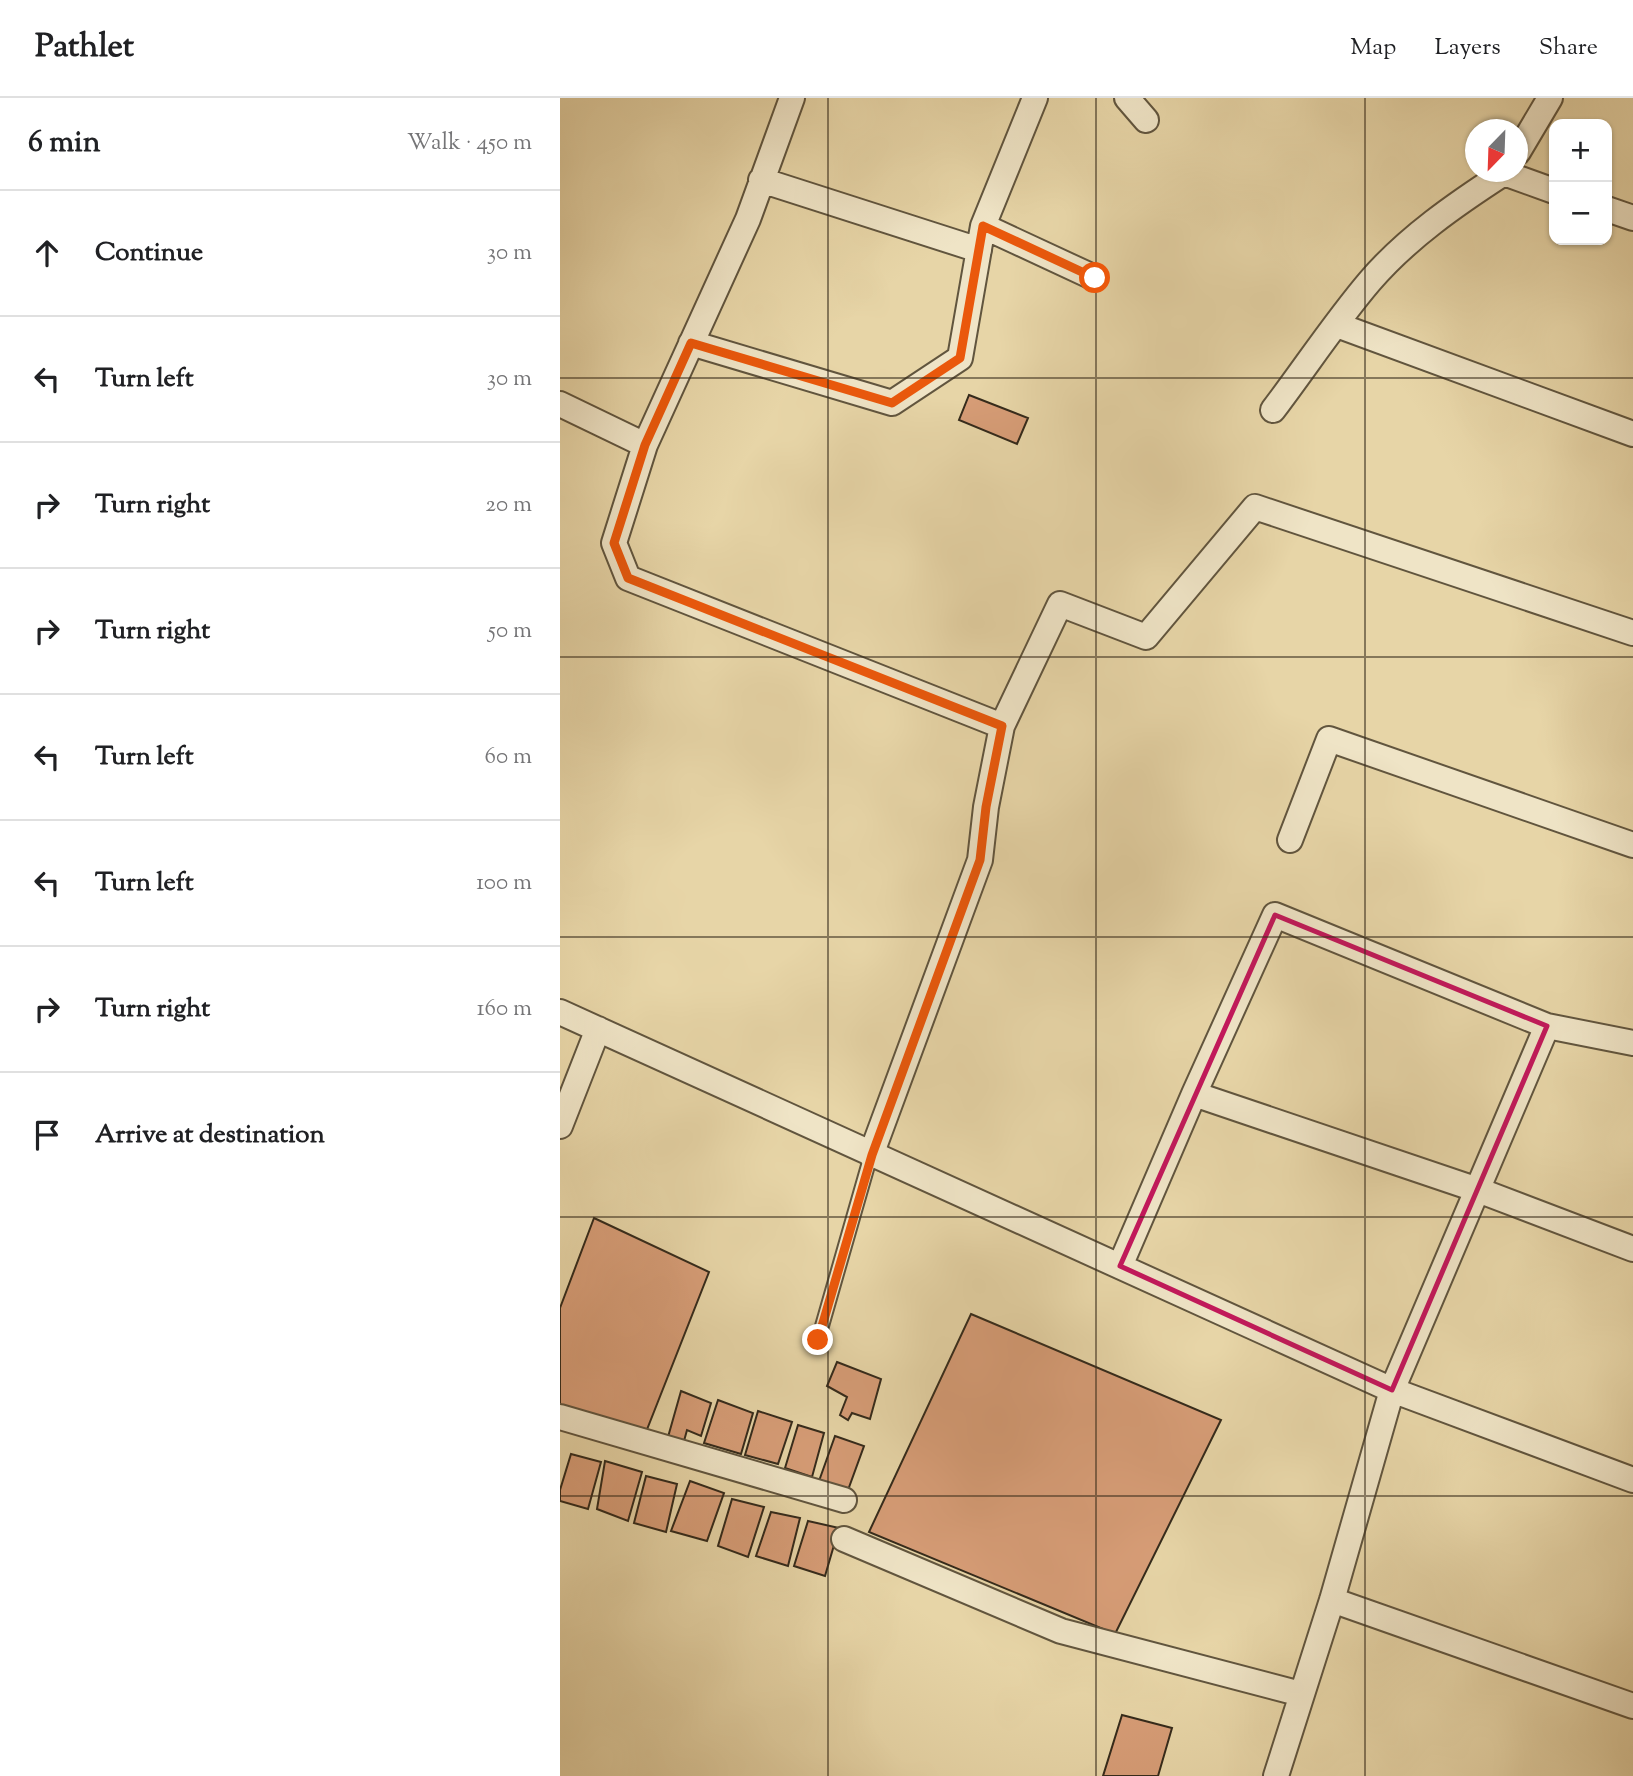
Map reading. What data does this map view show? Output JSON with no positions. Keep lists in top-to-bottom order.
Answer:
{
  "north": "bottom left",
  "page": {
    "header": "Pathlet",
    "nav": ["Map", "Layers", "Share"],
    "heading": ["6 min", "Walk · 450 m"],
    "map_buttons": ["+", "−"],
    "list": [
      ["Continue", "30 m"],
      ["Turn left", "30 m"],
      ["Turn right", "20 m"],
      ["Turn right", "50 m"],
      ["Turn left", "60 m"],
      ["Turn left", "100 m"],
      ["Turn right", "160 m"],
      "Arrive at destination"
    ]
  }
}
